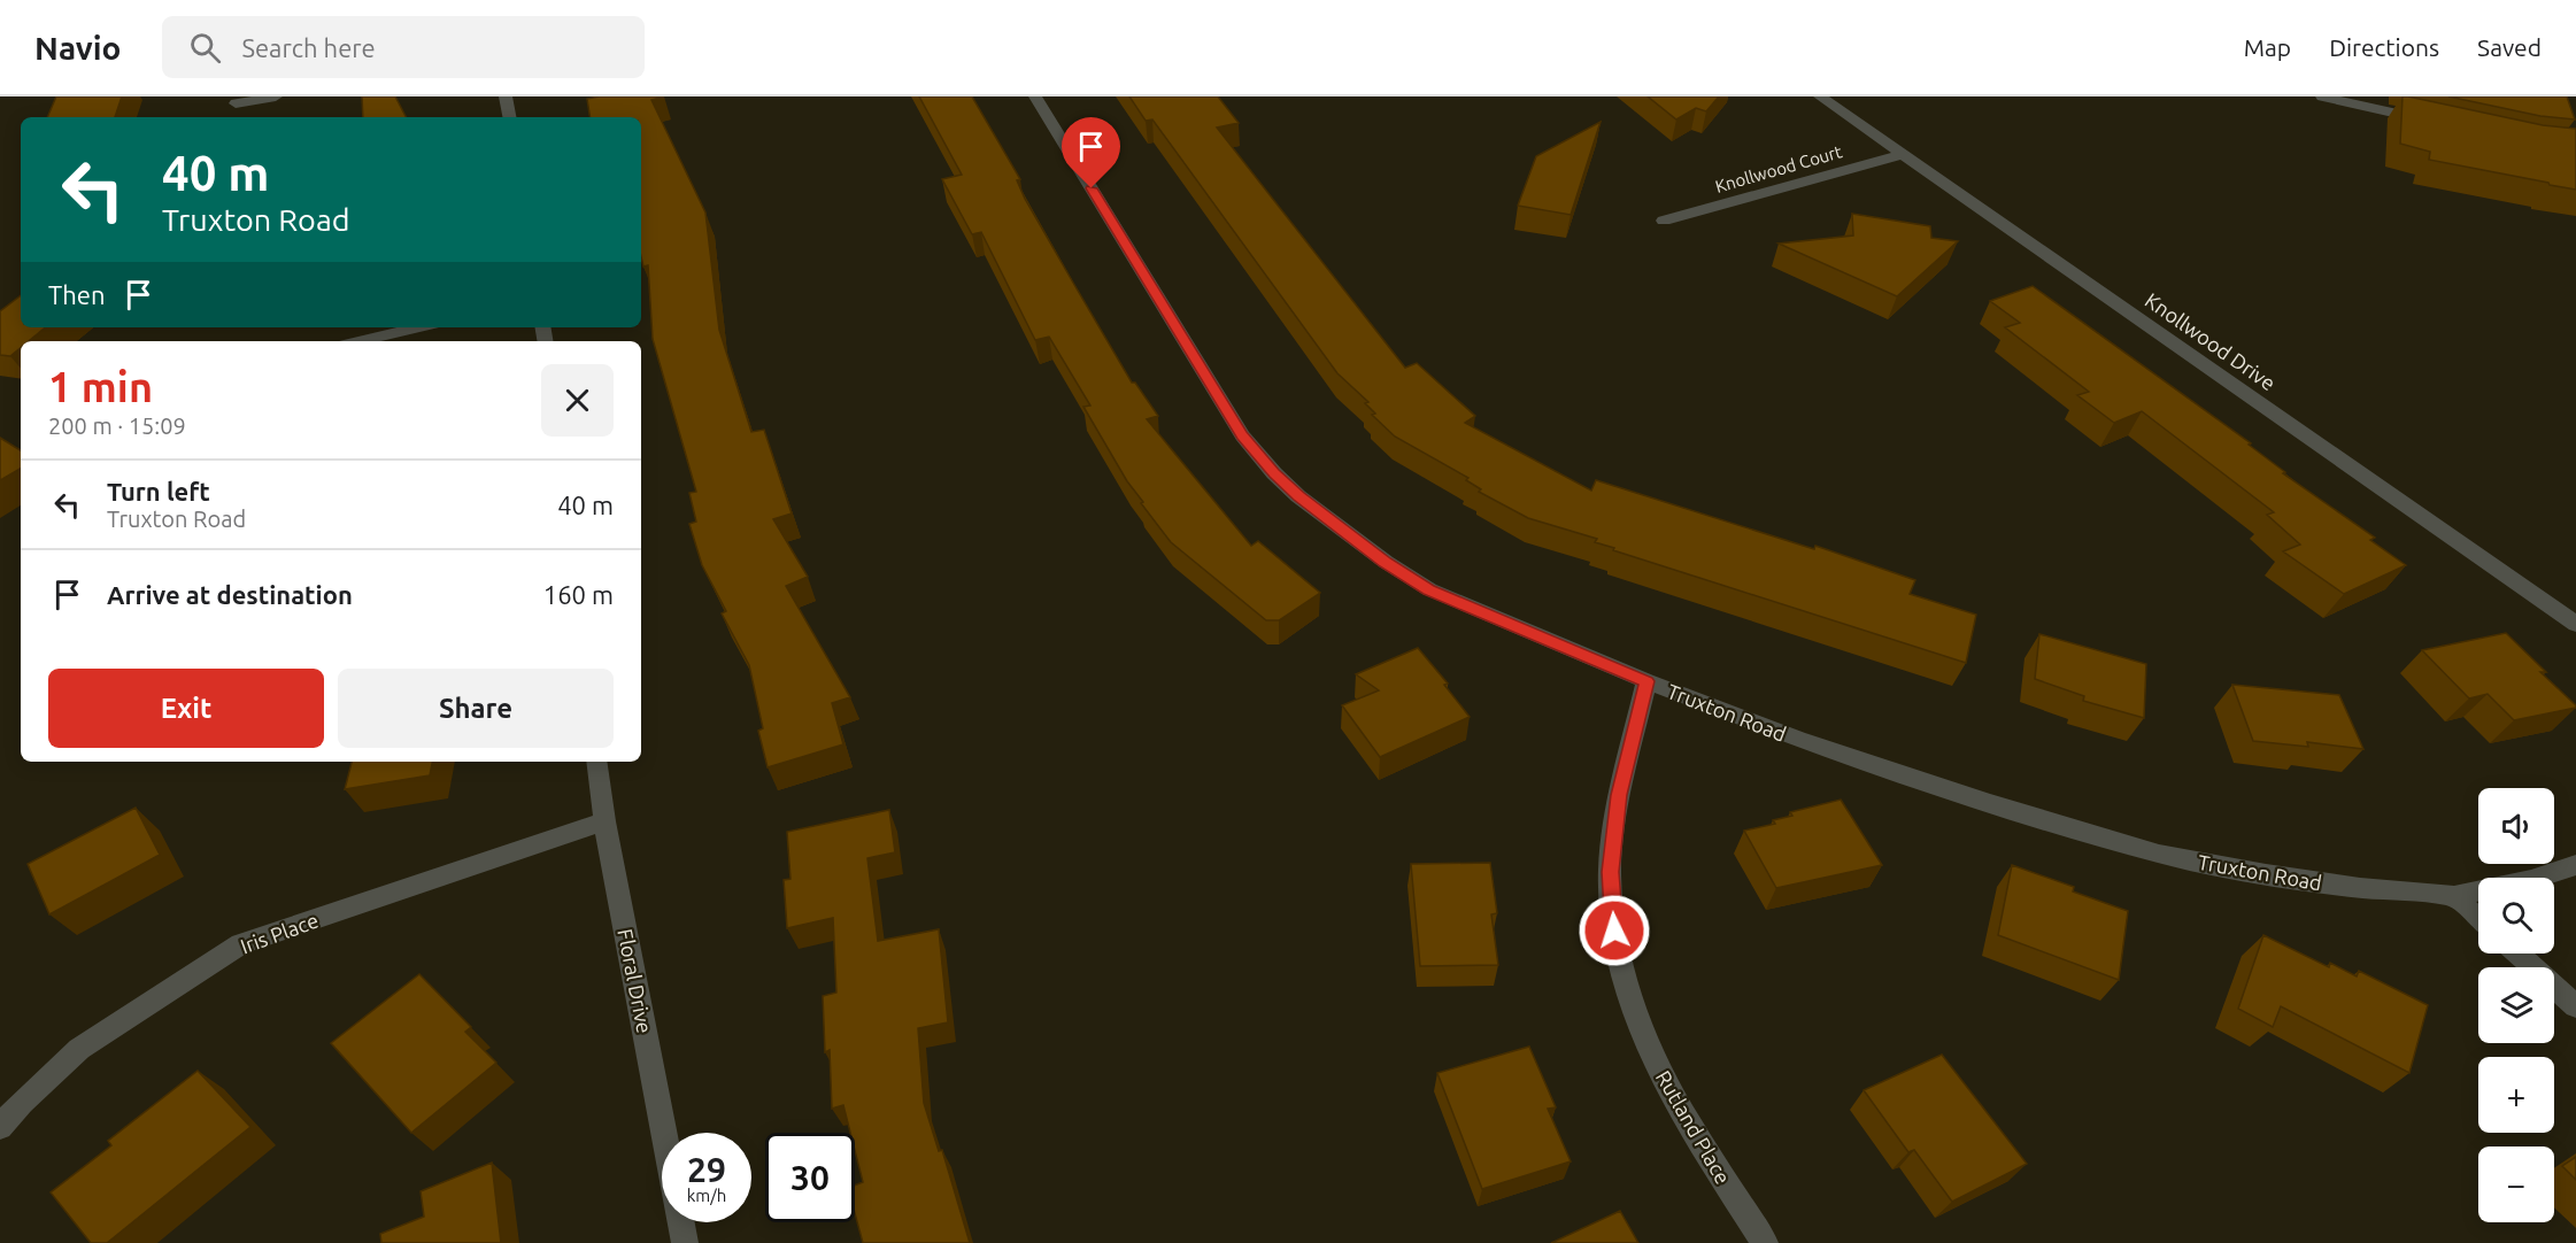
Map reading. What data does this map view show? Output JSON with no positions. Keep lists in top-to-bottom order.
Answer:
{
  "streets": {
    "street": [
      "Knollwood Court",
      "Knollwood Drive",
      "Truxton Road",
      "Iris Place",
      "Floral Drive",
      "Rutland Place"
    ]
  },
  "crossings": [
    ["Knollwood Court", "Knollwood Drive"],
    ["Truxton Road", "Rutland Place"],
    ["Iris Place", "Floral Drive"]
  ],
  "page": {
    "header": "Navio",
    "search": "Search here",
    "nav": ["Map", "Directions", "Saved"],
    "turn": ["40 m", "Truxton Road"],
    "then": "Then",
    "heading": ["1 min", "200 m · 15:09"],
    "list": [
      {
        "name": "Turn left",
        "note": "Truxton Road",
        "value": "40 m"
      },
      {
        "name": "Arrive at destination",
        "value": "160 m"
      }
    ],
    "buttons": ["Exit", "Share"],
    "map_buttons": ["+", "−"],
    "speed": "29 km/h",
    "limit": "30"
  }
}
